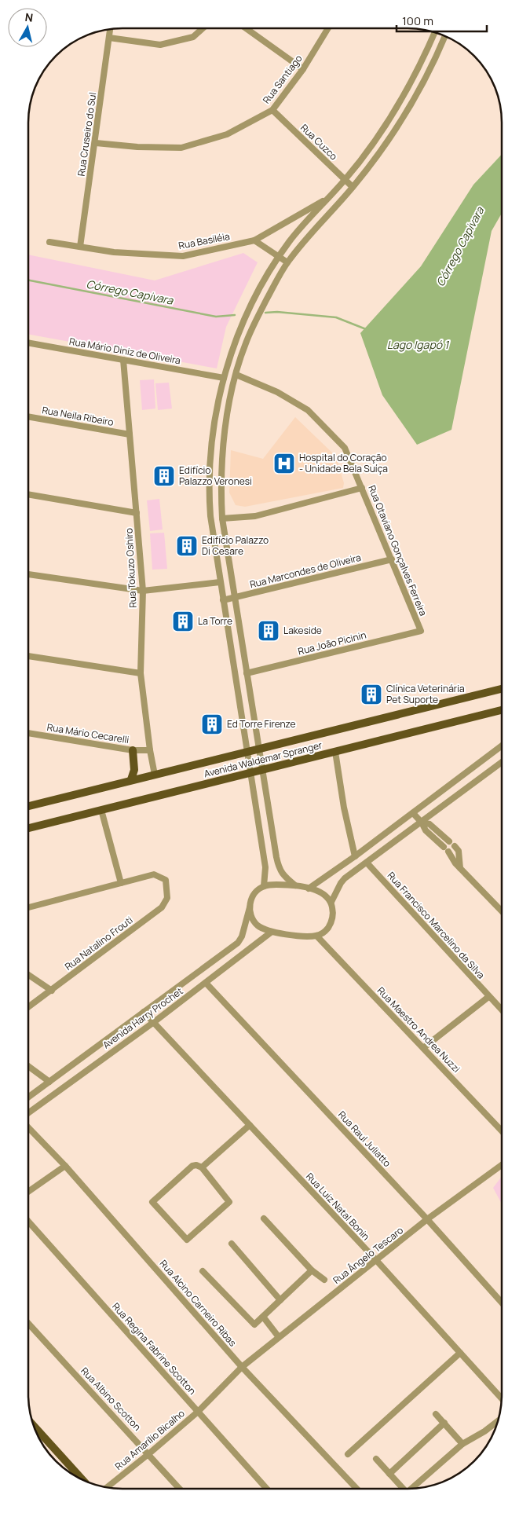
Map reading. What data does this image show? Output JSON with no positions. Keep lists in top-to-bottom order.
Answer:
{
  "streets": {
    "main road": ["Avenida Waldemar Spranger"],
    "street": [
      "Rua Santiago",
      "Rua Cruseiro do Sul",
      "Rua Cuzco",
      "Rua Basiléia",
      "Rua Mário Diniz de Oliveira",
      "Rua Neila Ribeiro",
      "Rua Otaviano Gonçalves Ferreira",
      "Rua Tokuzo Oshiro",
      "Rua Marcondes de Oliveira",
      "Rua João Picinin",
      "Rua Mário Cecarelli",
      "Rua Francisco Marcelino da Silva",
      "Rua Natalino Frouti",
      "Avenida Harry Prochet",
      "Rua Maestro Andrea Nuzzi",
      "Rua Raul Juliatto",
      "Rua Luiz Natal Bonin",
      "Rua Ângelo Tescaro",
      "Rua Alcino Carneiro Ribas",
      "Rua Regina Fabrine Scotton",
      "Rua Albino Scotton",
      "Rua Amarílio Bicalho"
    ]
  },
  "crossings": [
    ["Rua Santiago", "Rua Cruseiro do Sul"],
    ["Rua Santiago", "Rua Cuzco"],
    ["Rua Cruseiro do Sul", "Rua Basiléia"],
    ["Rua Mário Diniz de Oliveira", "Rua Tokuzo Oshiro"],
    ["Rua Neila Ribeiro", "Rua Tokuzo Oshiro"],
    ["Rua Otaviano Gonçalves Ferreira", "Rua Marcondes de Oliveira"],
    ["Rua Otaviano Gonçalves Ferreira", "Rua João Picinin"],
    ["Rua Tokuzo Oshiro", "Rua Mário Cecarelli"],
    ["Rua Tokuzo Oshiro", "Avenida Waldemar Spranger"],
    ["Avenida Harry Prochet", "Rua Maestro Andrea Nuzzi"],
    ["Avenida Harry Prochet", "Rua Raul Juliatto"],
    ["Avenida Harry Prochet", "Rua Luiz Natal Bonin"],
    ["Rua Raul Juliatto", "Rua Ângelo Tescaro"],
    ["Rua Luiz Natal Bonin", "Rua Ângelo Tescaro"],
    ["Rua Ângelo Tescaro", "Rua Alcino Carneiro Ribas"],
    ["Rua Ângelo Tescaro", "Rua Amarílio Bicalho"],
    ["Rua Alcino Carneiro Ribas", "Rua Amarílio Bicalho"],
    ["Rua Regina Fabrine Scotton", "Rua Amarílio Bicalho"],
    ["Rua Albino Scotton", "Rua Amarílio Bicalho"]
  ],
  "water": ["Córrego Capivara", "Lago Igapó 1"],
  "places": {
    "hospital": ["Hospital do Coração - Unidade Bela Suíça"],
    "building": [
      "Edifício Palazzo Veronesi",
      "Edifício Palazzo Di Cesare",
      "La Torre",
      "Lakeside",
      "Clínica Veterinária Pet Suporte",
      "Ed Torre Firenze"
    ]
  },
  "scale_bar": "100 m",
  "north": "top"
}
